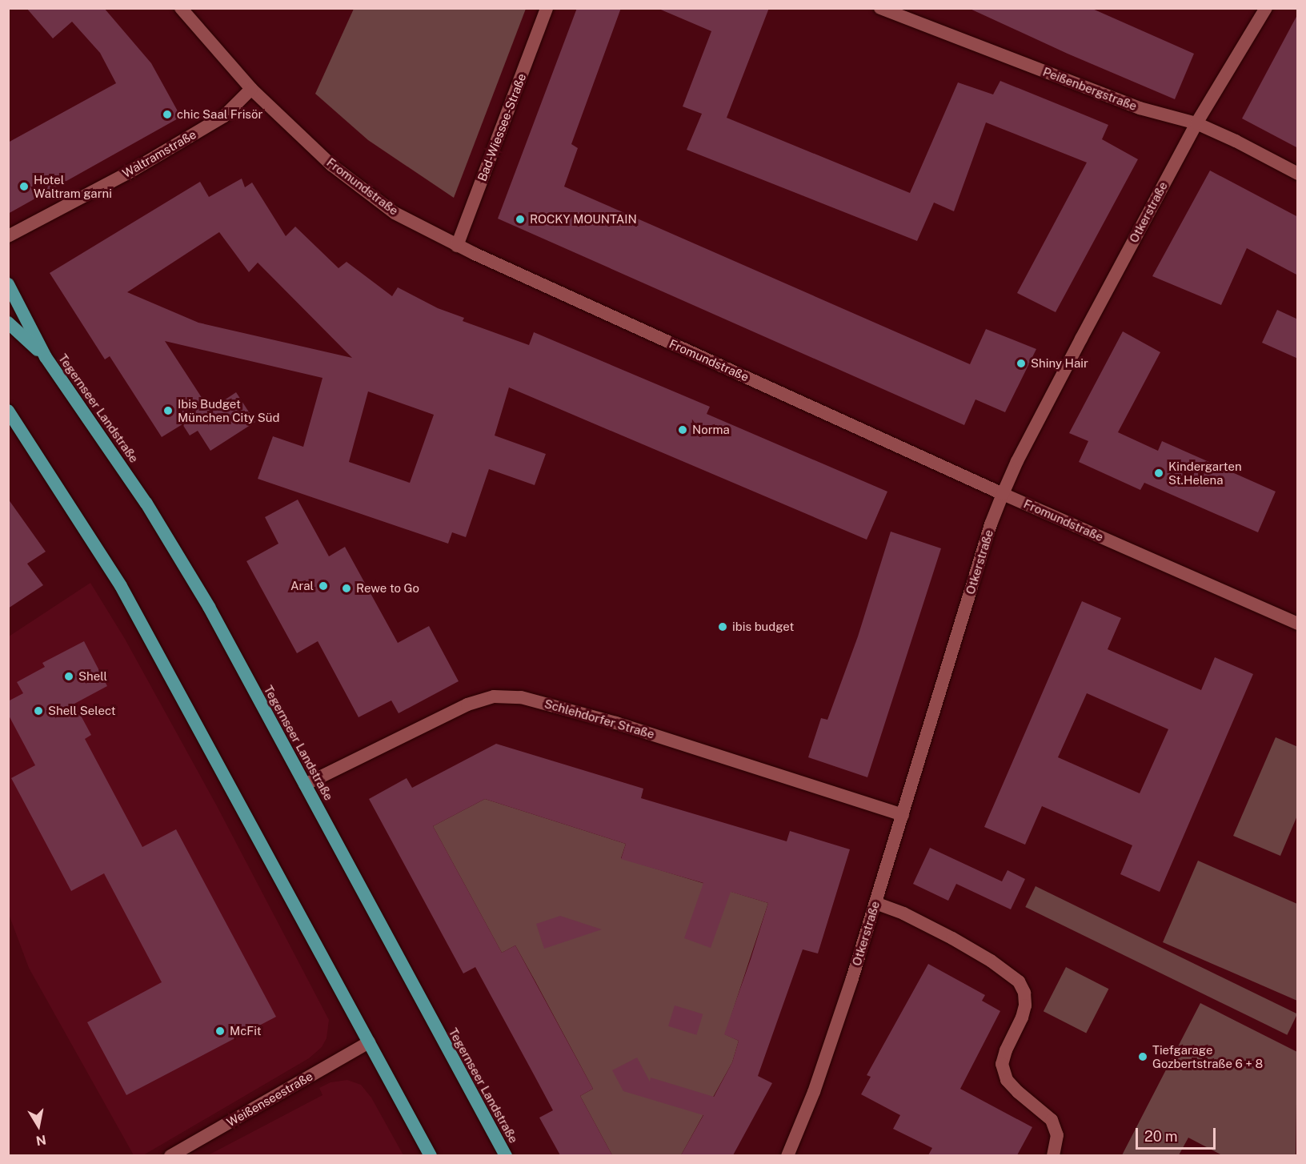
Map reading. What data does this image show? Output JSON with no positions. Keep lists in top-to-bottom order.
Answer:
{
  "streets": {
    "highway": ["Tegernseer Landstraße"],
    "street": [
      "Peißenbergstraße",
      "Bad-Wiessee-Straße",
      "Waltramstraße",
      "Fromundstraße",
      "Otkerstraße",
      "Schlehdorfer Straße",
      "Weißenseestraße"
    ]
  },
  "crossings": [
    ["Peißenbergstraße", "Otkerstraße"],
    ["Bad-Wiessee-Straße", "Fromundstraße"],
    ["Waltramstraße", "Fromundstraße"],
    ["Fromundstraße", "Otkerstraße"],
    ["Otkerstraße", "Schlehdorfer Straße"],
    ["Tegernseer Landstraße", "Schlehdorfer Straße"]
  ],
  "places": [
    "chic Saal Frisör",
    "Hotel Waltram garni",
    "ROCKY MOUNTAIN",
    "Shiny Hair",
    "Ibis Budget München City Süd",
    "Norma",
    "Kindergarten St.Helena",
    "Aral",
    "Rewe to Go",
    "ibis budget",
    "Shell",
    "Shell Select",
    "McFit",
    "Tiefgarage Gozbertstraße 6 + 8"
  ],
  "scale_bar": "20 m",
  "north": "bottom"
}
